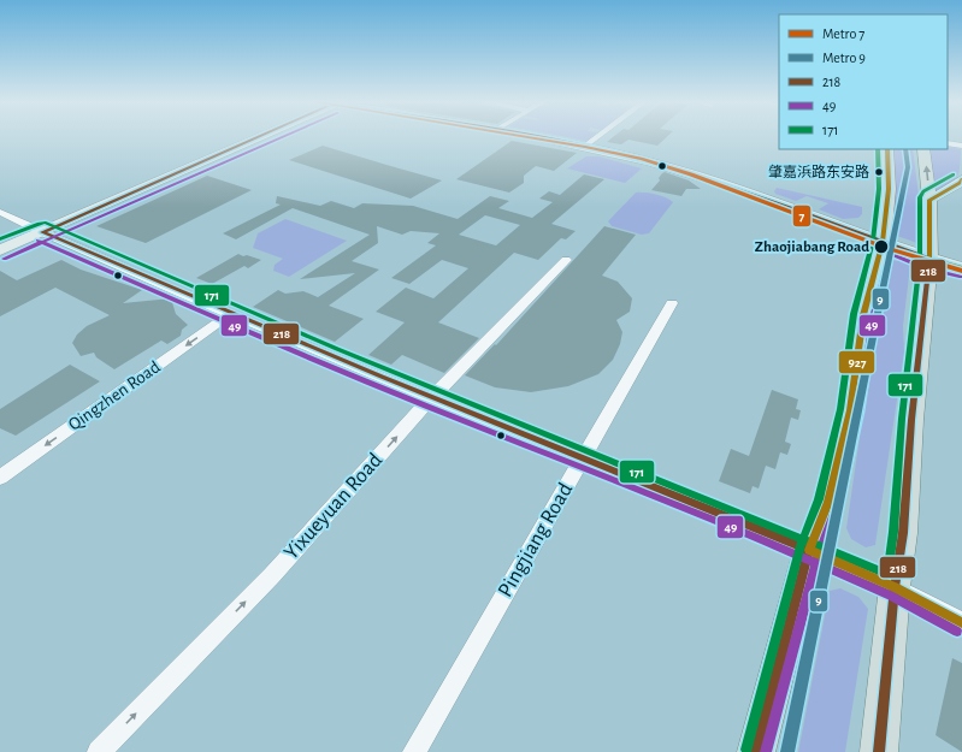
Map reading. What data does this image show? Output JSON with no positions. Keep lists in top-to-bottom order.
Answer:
{
  "streets": {
    "street": ["Qingzhen Road", "Yixueyuan Road", "Pingjiang Road"]
  },
  "one_way": ["Qingzhen Road", "Yixueyuan Road"],
  "places": ["肇嘉浜路东安路", "Zhaojiabang Road"],
  "lines": [
    "metro line 7",
    "transit line 218",
    "transit line 49",
    "metro line 9",
    "transit line 171",
    "transit line 927"
  ],
  "legend": [
    "Metro 7",
    "Metro 9",
    "218",
    "49",
    "171"
  ]
}
